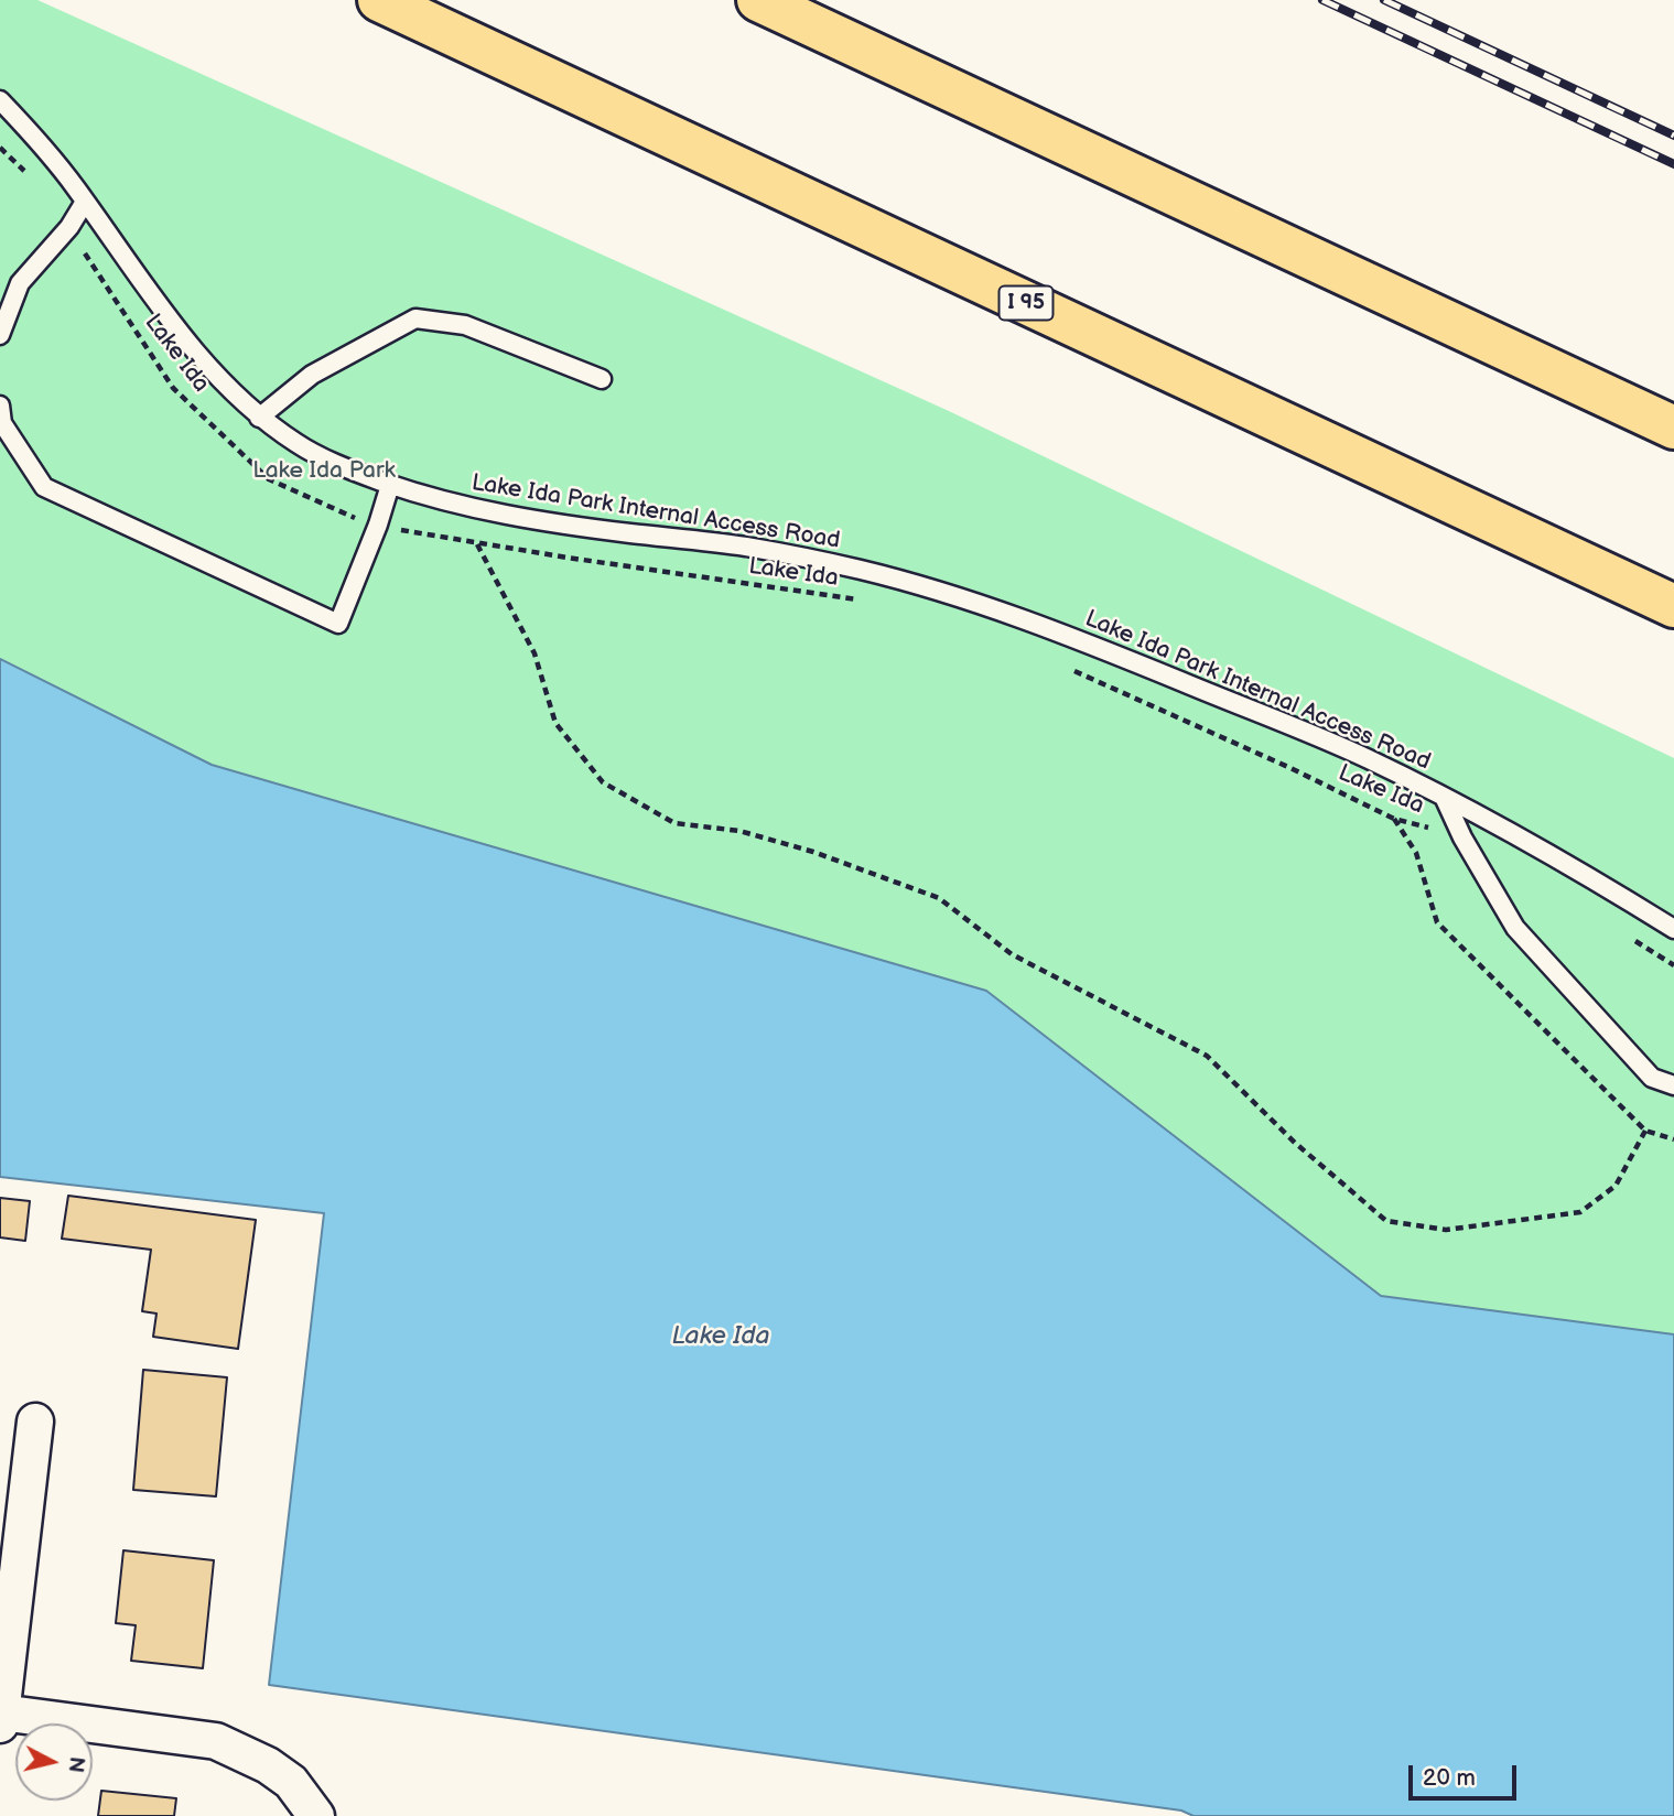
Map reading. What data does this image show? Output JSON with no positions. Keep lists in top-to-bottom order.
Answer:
{
  "streets": {
    "highway": ["I 95"],
    "lane": ["Lake Ida Park Internal Access Road"],
    "path": ["Lake Ida"]
  },
  "water": ["Lake Ida"],
  "parks": ["Lake Ida Park"],
  "scale_bar": "20 m",
  "north": "right"
}
